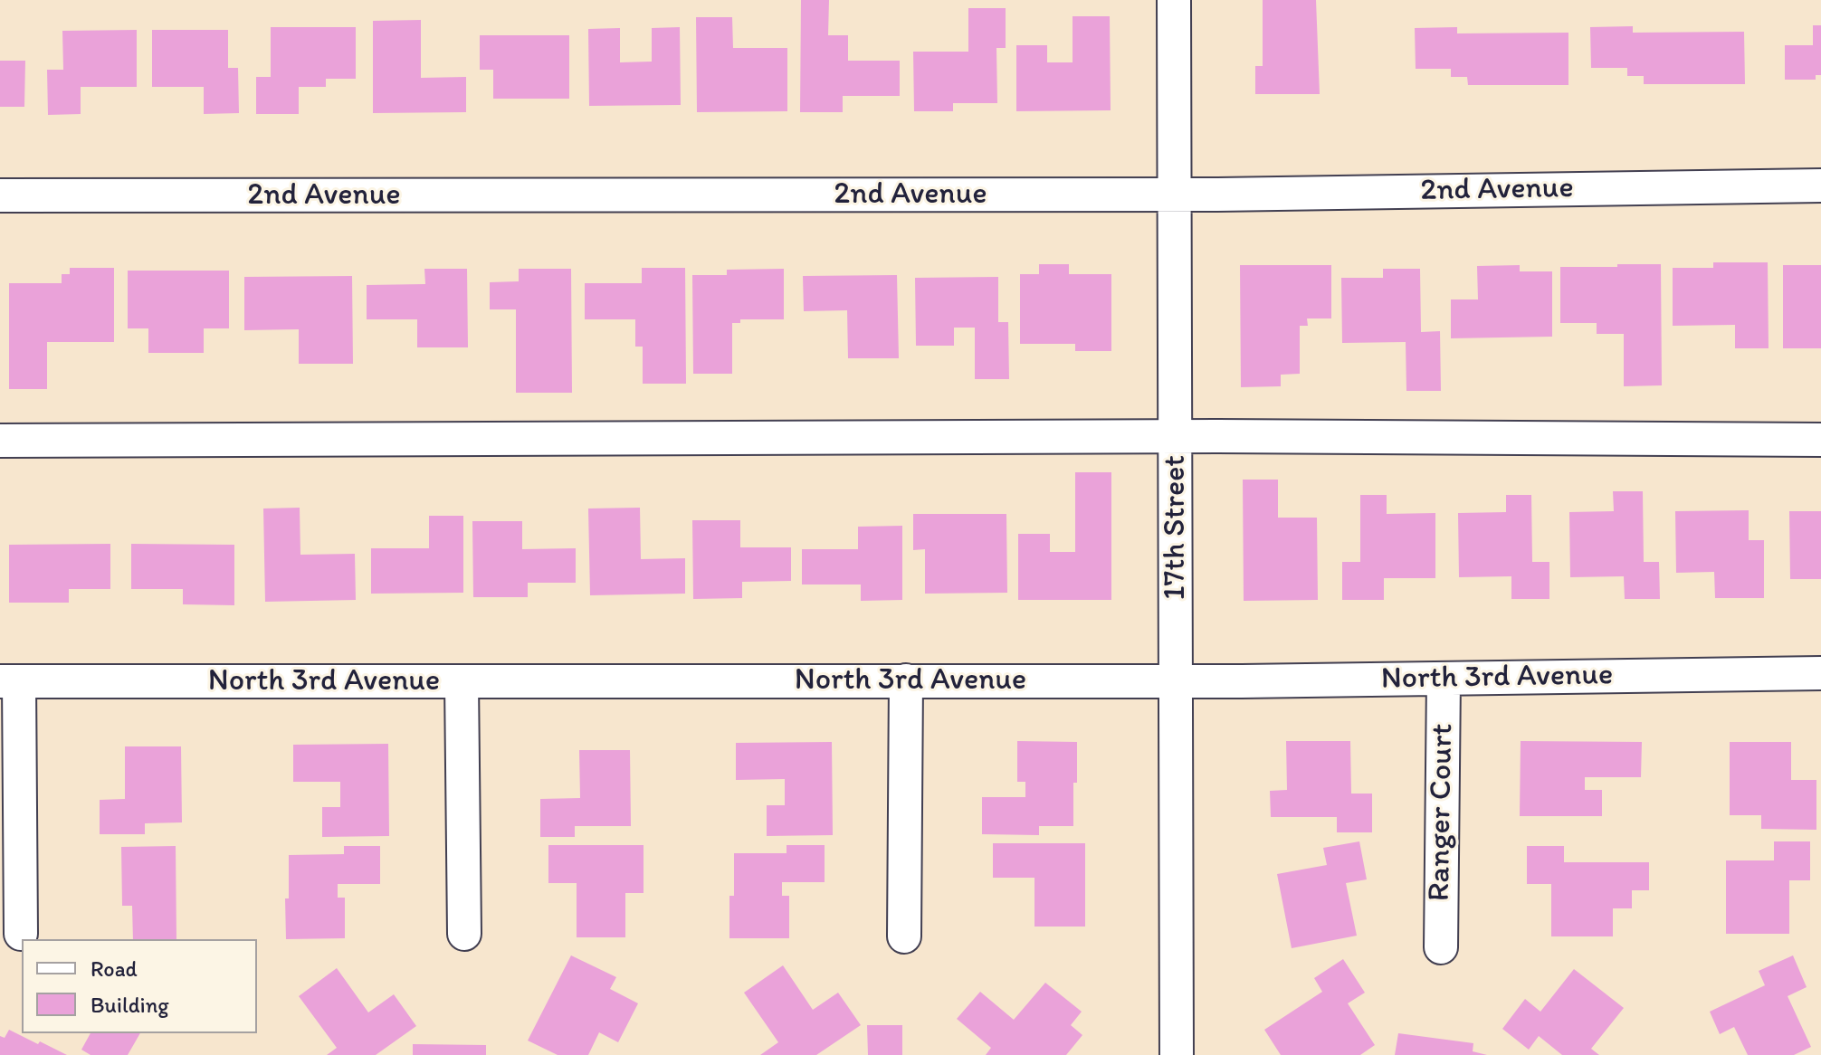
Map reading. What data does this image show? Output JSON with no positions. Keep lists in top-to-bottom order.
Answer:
{
  "streets": {
    "street": [
      "2nd Avenue",
      "17th Street",
      "North 3rd Avenue",
      "Ranger Court"
    ]
  },
  "crossings": [
    ["2nd Avenue", "17th Street"],
    ["17th Street", "North 3rd Avenue"],
    ["North 3rd Avenue", "Ranger Court"]
  ],
  "legend": ["Road", "Building"]
}
